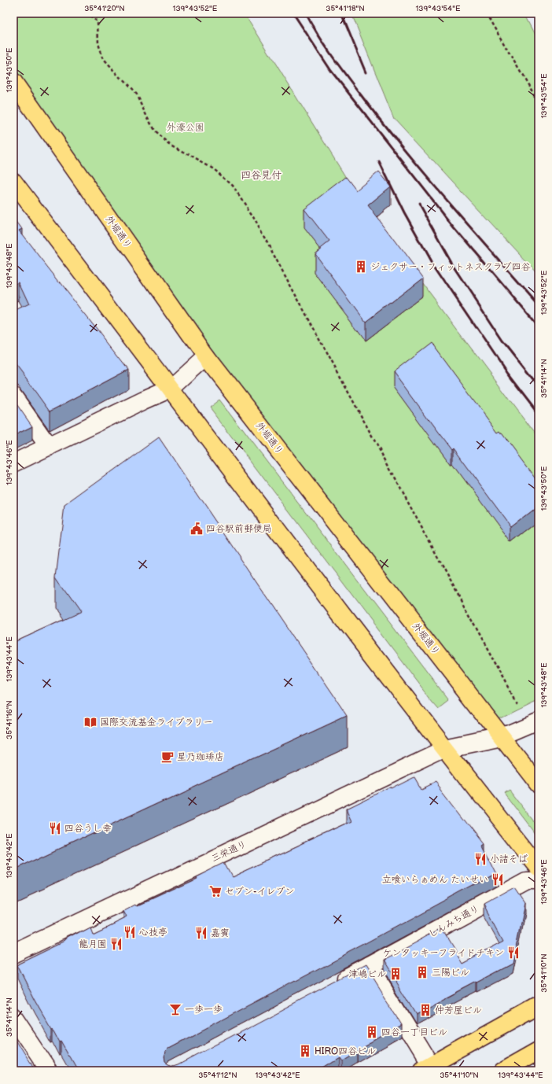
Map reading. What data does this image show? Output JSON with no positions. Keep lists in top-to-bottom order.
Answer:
{
  "streets": {
    "main road": ["外堀通り"],
    "street": ["三栄通り", "しんみち通り"]
  },
  "crossings": [
    ["外堀通り", "三栄通り"]
  ],
  "districts": ["四谷見付"],
  "parks": ["外濠公園"],
  "places": {
    "building": [
      "ジェクサー・フィットネスクラブ四谷",
      "三陽ビル",
      "津嶋ビル",
      "仲芳屋ビル",
      "四谷一丁目ビル",
      "HIRO四谷ビル"
    ],
    "public building": ["四谷駅前郵便局"],
    "library": ["国際交流基金ライブラリー"],
    "cafe": ["星乃珈琲店"],
    "restaurant": [
      "四谷うし幸",
      "小諸そば",
      "立喰いらぁめん たいせい",
      "心技亭",
      "嘉賓",
      "龍月園",
      "ケンタッキーフライドチキン"
    ],
    "supermarket": ["セブン-イレブン"],
    "bar": ["一歩一歩"]
  },
  "coordinates": [
    "35°41'20\"N",
    "139°43'52\"E",
    "35°41'18\"N",
    "139°43'54\"E",
    "139°43'50\"E",
    "139°43'48\"E",
    "35°41'14\"N",
    "139°43'46\"E",
    "139°43'44\"E",
    "35°41'16\"N",
    "139°43'42\"E",
    "35°41'10\"N",
    "35°41'12\"N"
  ]
}
